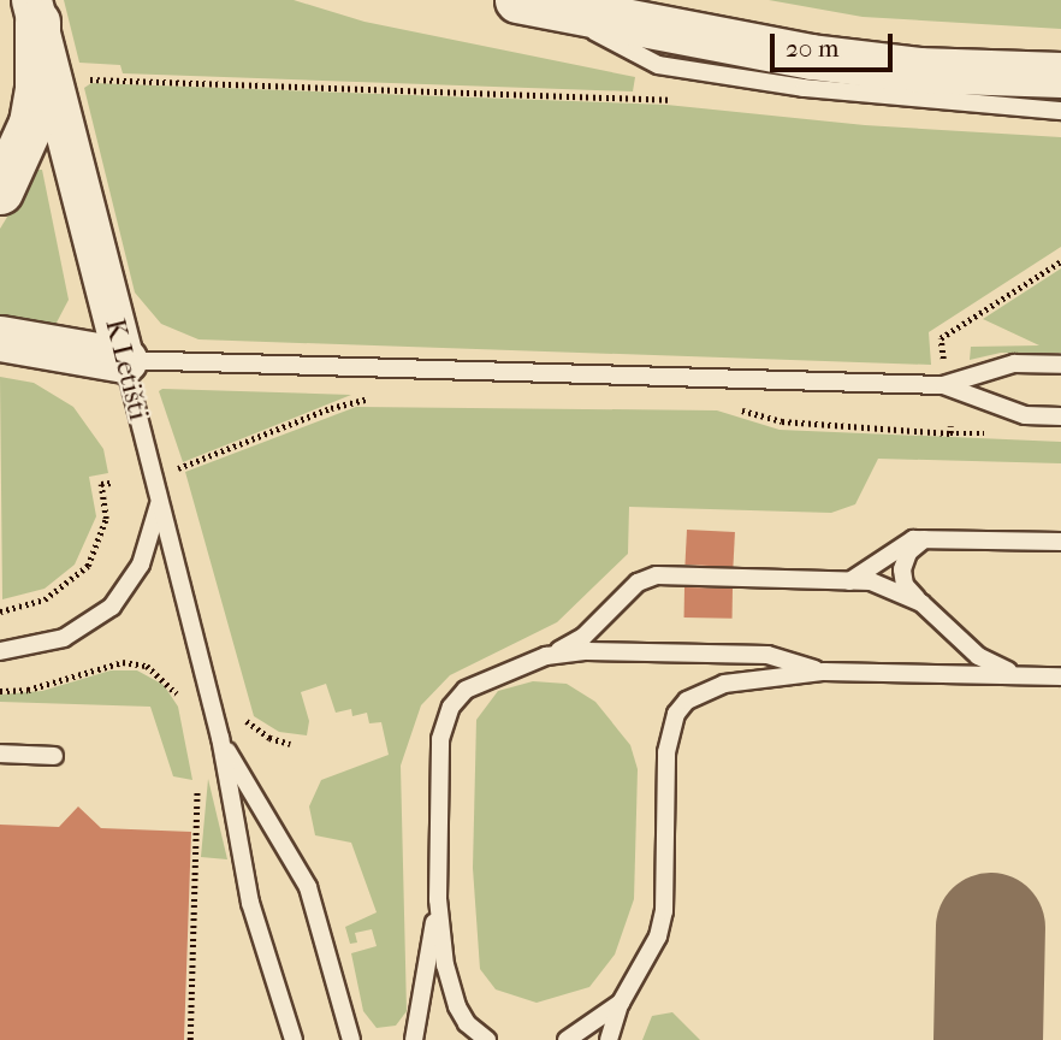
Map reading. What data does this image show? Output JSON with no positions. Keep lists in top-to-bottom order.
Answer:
{
  "streets": {
    "street": ["K Letišti"]
  },
  "scale_bar": "20 m"
}
